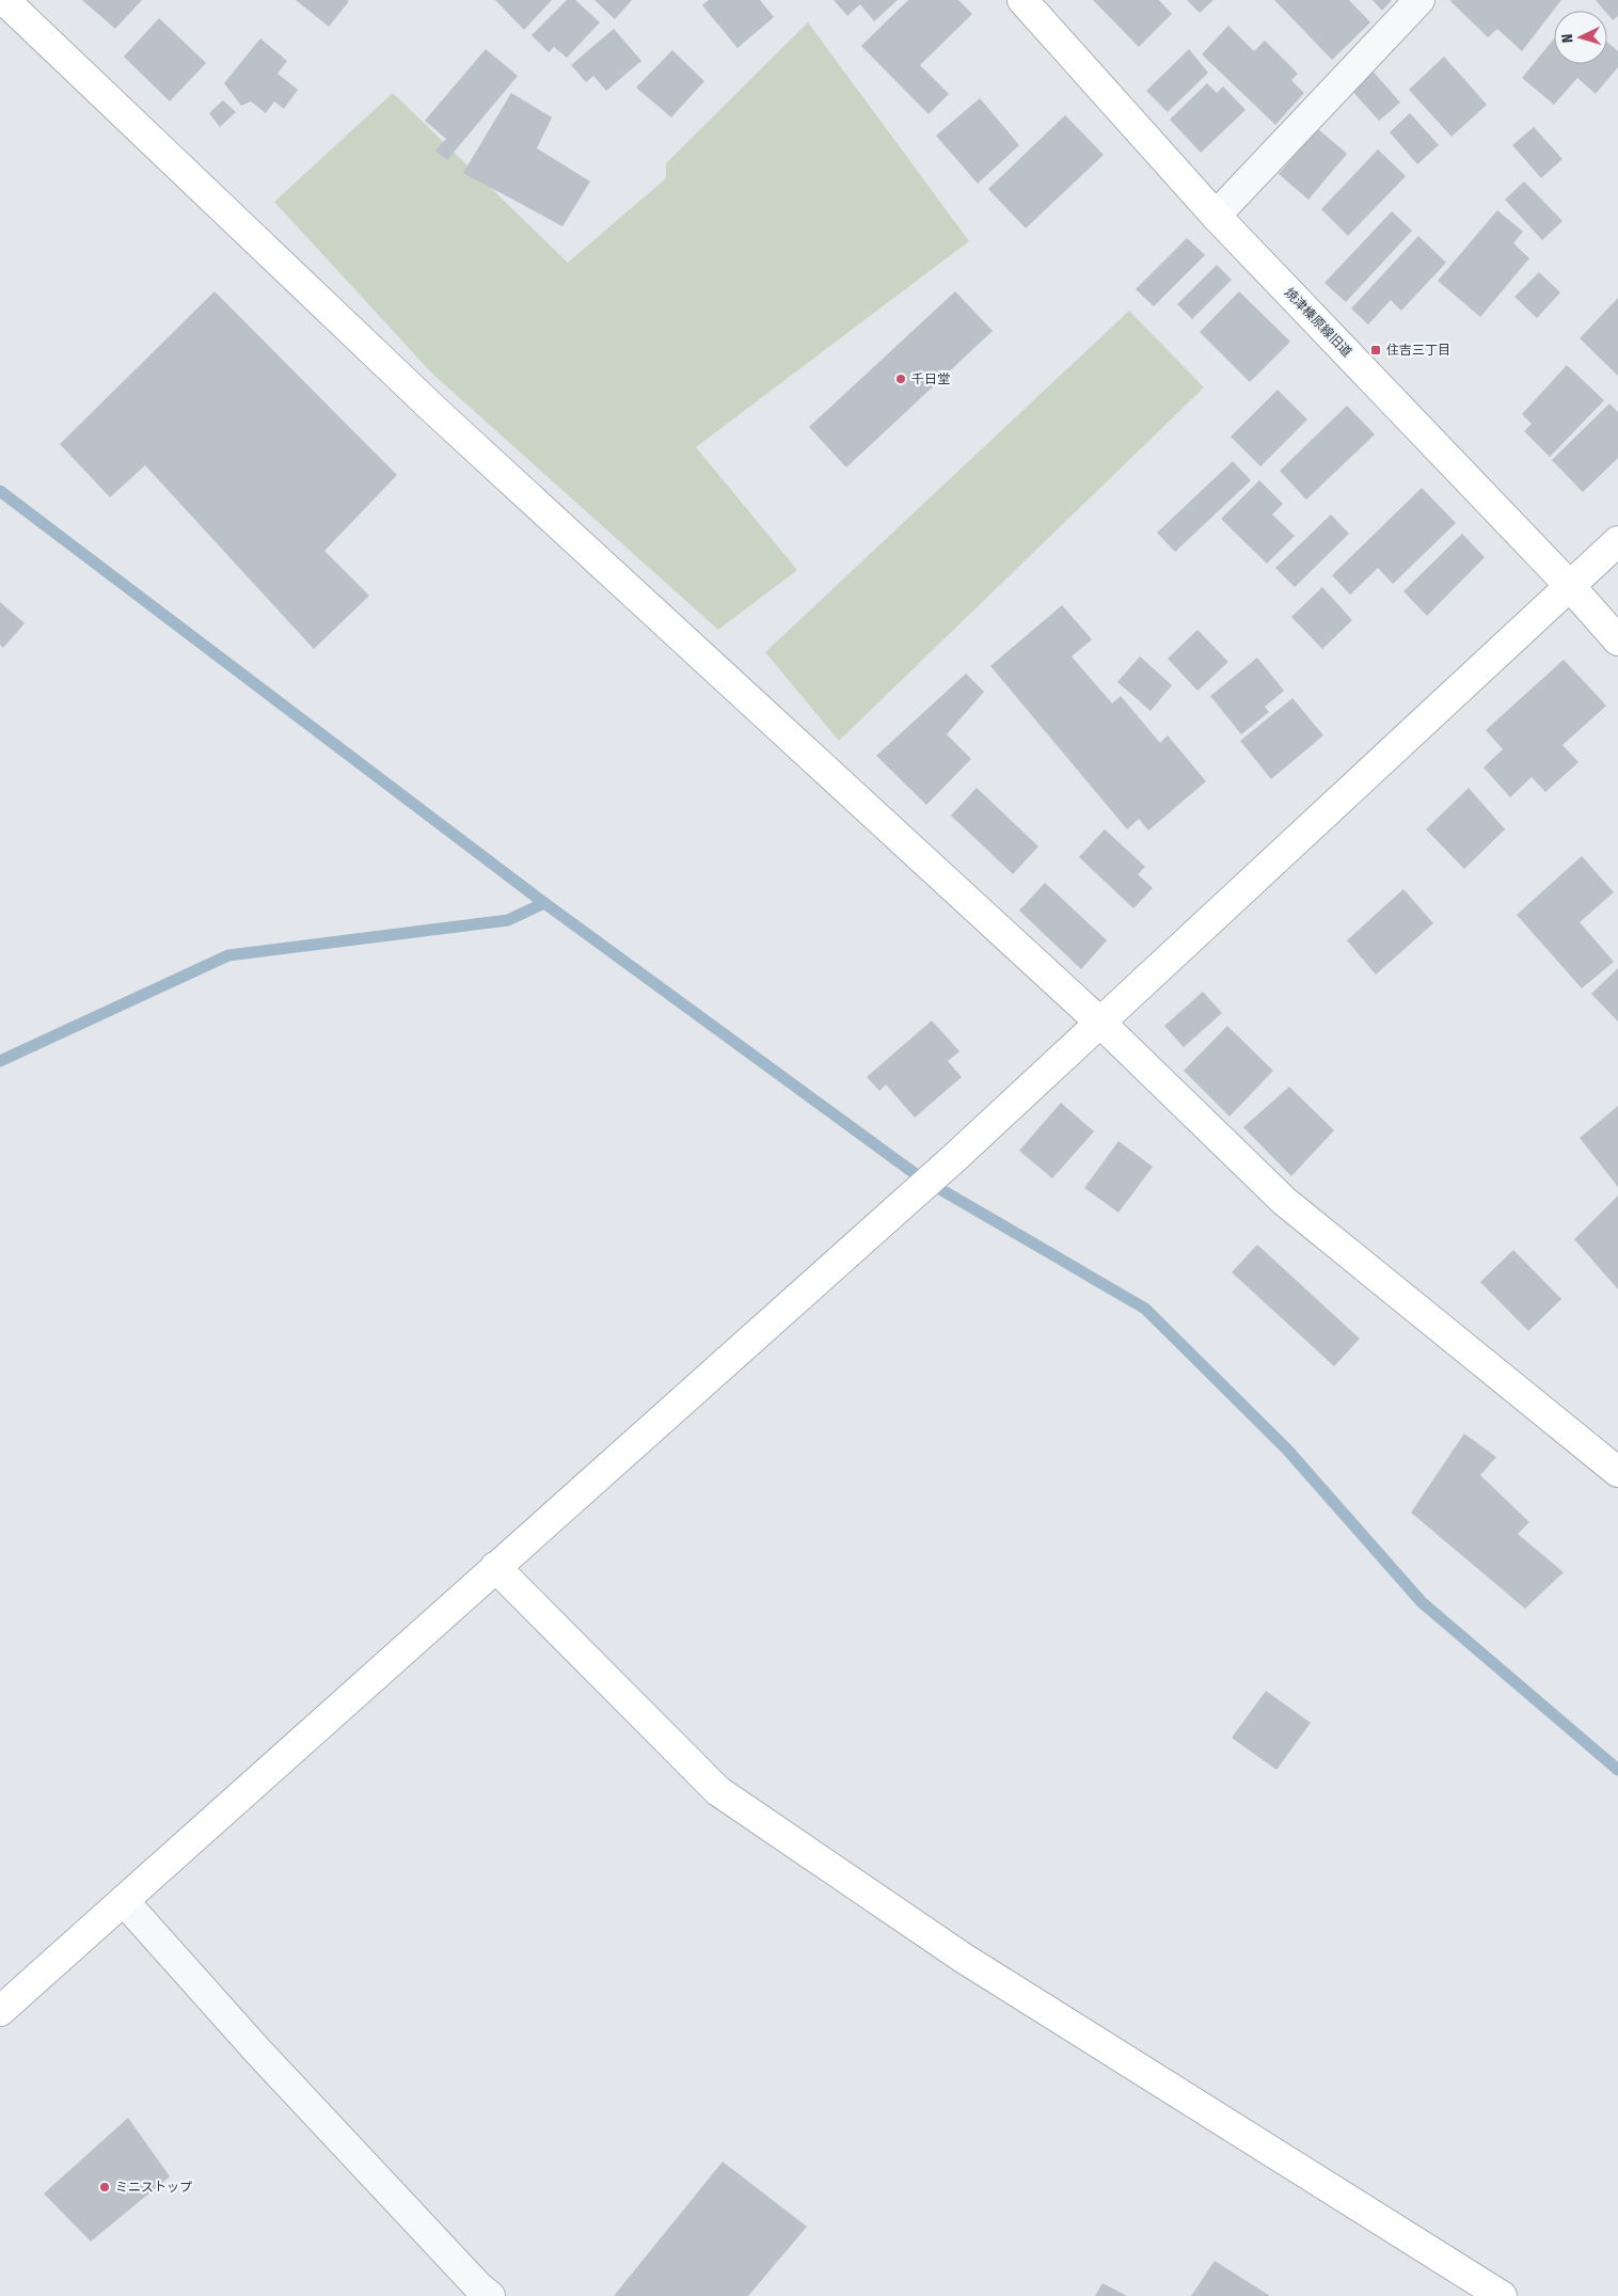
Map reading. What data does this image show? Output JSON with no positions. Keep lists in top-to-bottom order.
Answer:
{
  "streets": {
    "street": ["焼津榛原線旧道"]
  },
  "places": {
    "transit": ["住吉三丁目"],
    "other": ["千日堂", "ミニストップ"]
  },
  "north": "left"
}
